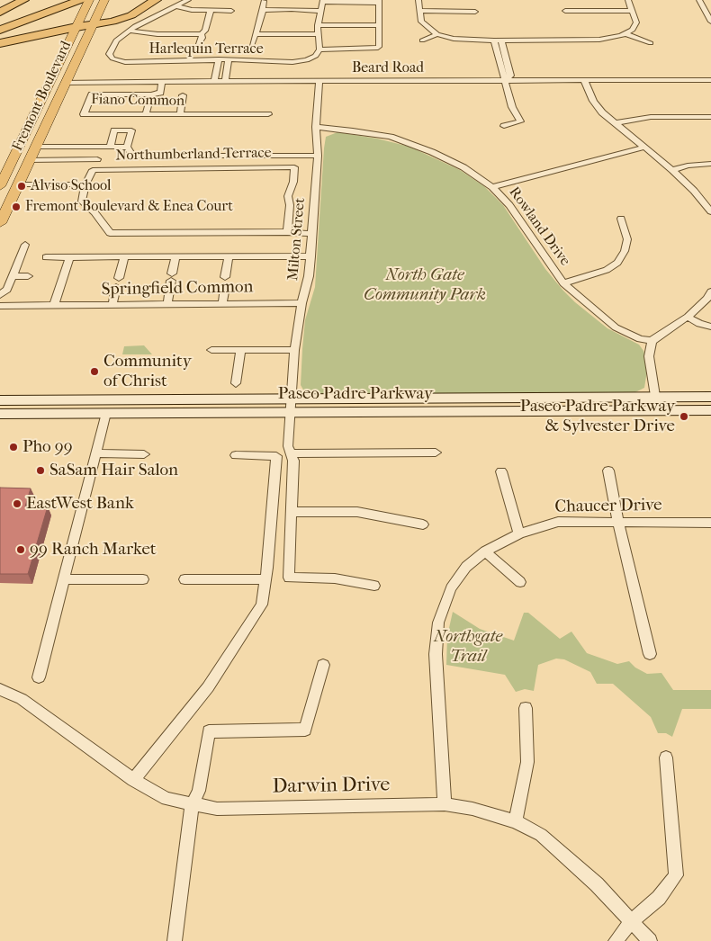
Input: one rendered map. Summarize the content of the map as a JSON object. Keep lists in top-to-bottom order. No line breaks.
{"streets":{"main road":["Fremont Boulevard","Paseo Padre Parkway"],"street":["Harlequin Terrace","Beard Road","Fiano Common","Northumberland Terrace","Rowland Drive","Milton Street","Springfield Common","Chaucer Drive","Darwin Drive"]},"crossings":[["Beard Road","Fremont Boulevard"],["Beard Road","Milton Street"],["Rowland Drive","Milton Street"],["Milton Street","Springfield Common"],["Milton Street","Paseo Padre Parkway"],["Chaucer Drive","Darwin Drive"]],"parks":["North Gate Community Park","Northgate Trail"],"places":["Alviso School","Fremont Boulevard & Enea Court","Community of Christ","Paseo Padre Parkway & Sylvester Drive","Pho 99","SaSam Hair Salon","EastWest Bank","99 Ranch Market"]}
